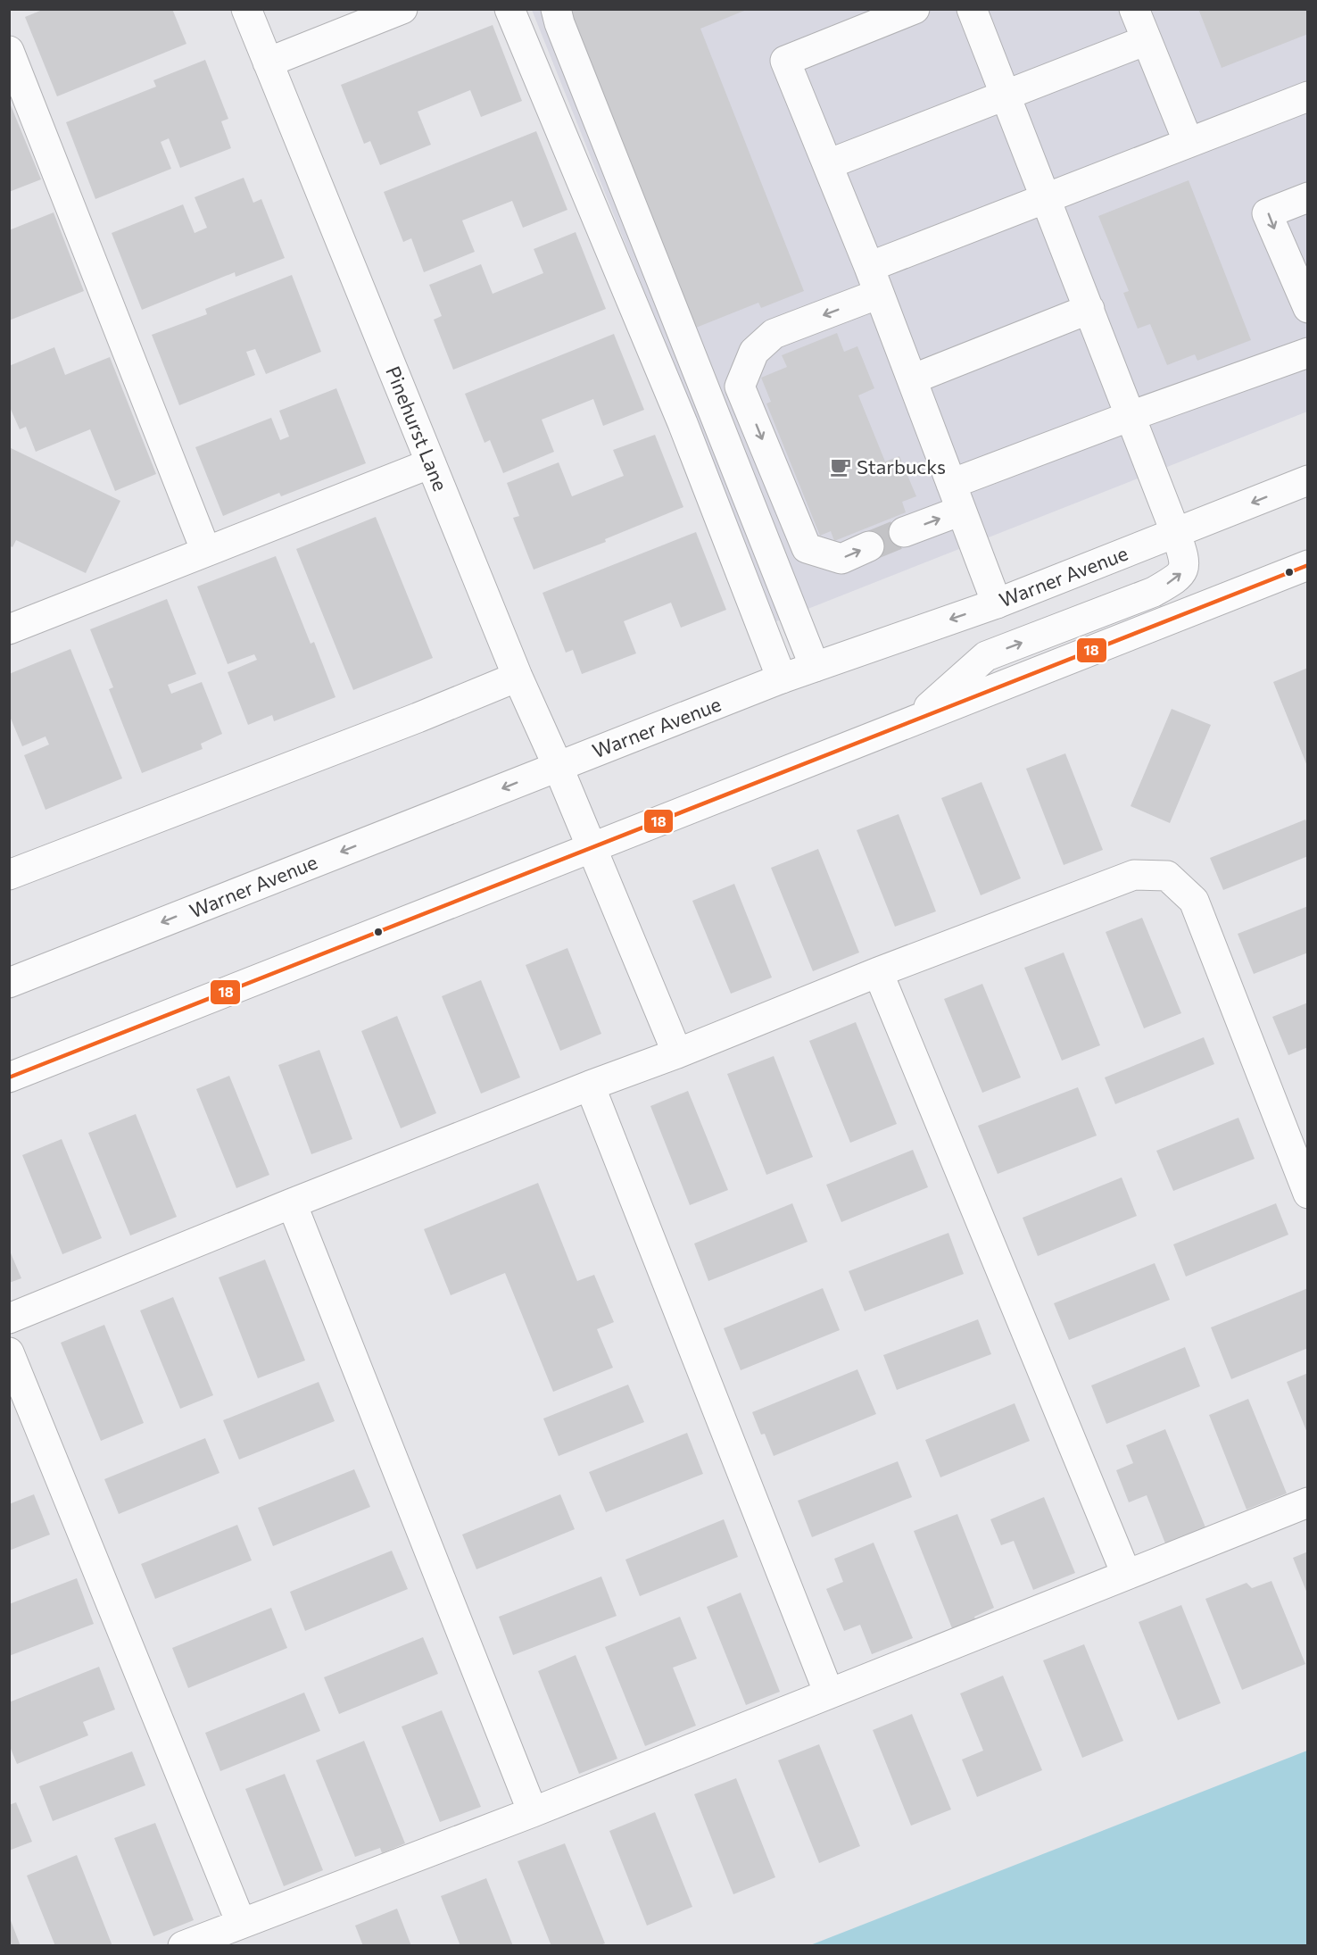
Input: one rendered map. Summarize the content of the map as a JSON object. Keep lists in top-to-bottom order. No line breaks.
{"streets":{"main road":["Pinehurst Lane","Warner Avenue"]},"crossings":[["Pinehurst Lane","Warner Avenue"]],"places":{"cafe":["Starbucks"]},"lines":["transit line 18"]}
